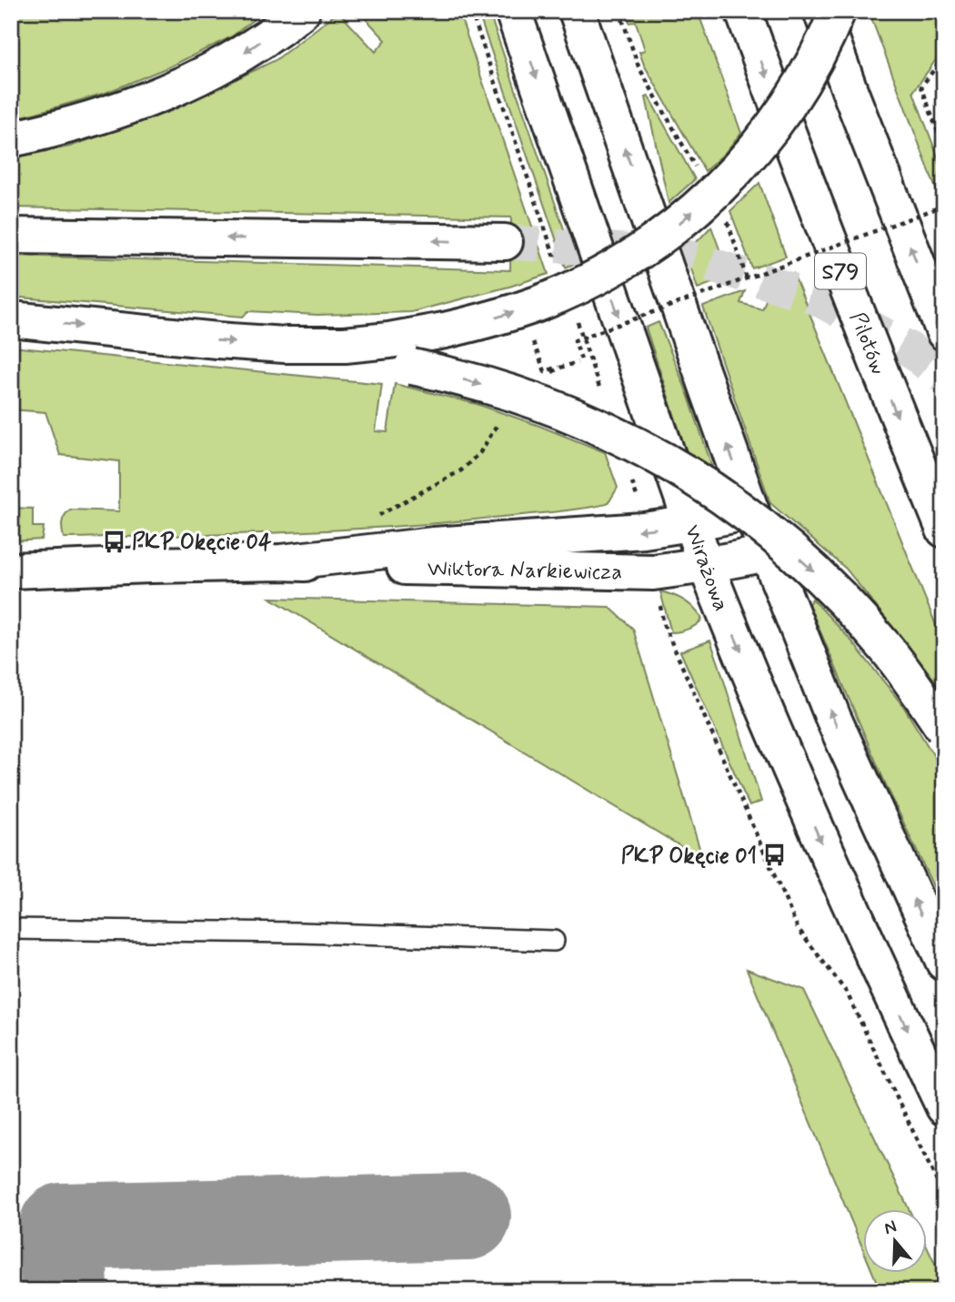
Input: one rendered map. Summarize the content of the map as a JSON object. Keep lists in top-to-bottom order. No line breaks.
{"streets":{"main road":["S79","Pilotów","Wirażowa","Wiktora Narkiewicza"]},"crossings":[["Wirażowa","Wiktora Narkiewicza"]],"places":{"bus stop":["PKP Okęcie 04","PKP Okęcie 01"]},"north":"top"}
